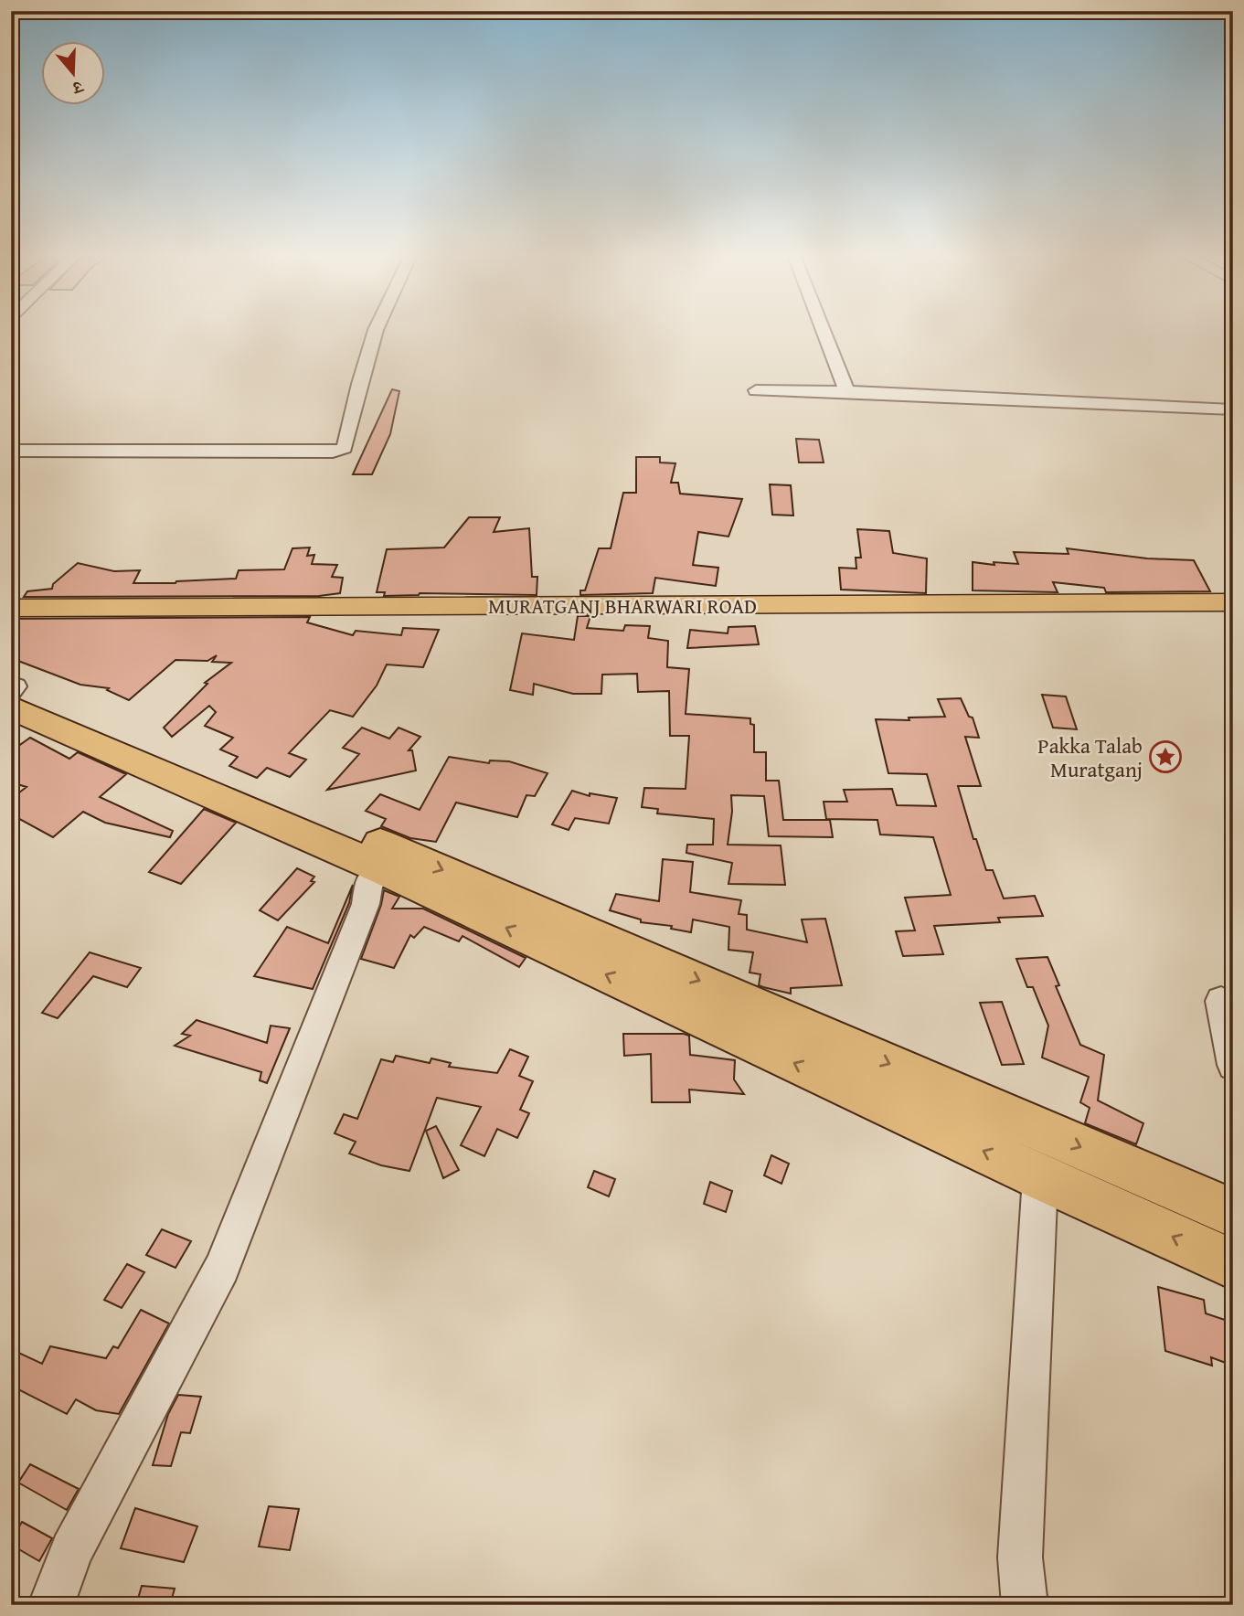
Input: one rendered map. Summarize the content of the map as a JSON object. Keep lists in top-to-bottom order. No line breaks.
{"streets":{"main road":["MURATGANJ BHARWARI ROAD"]},"places":{"place":["Pakka Talab Muratganj"]},"north":"bottom"}
